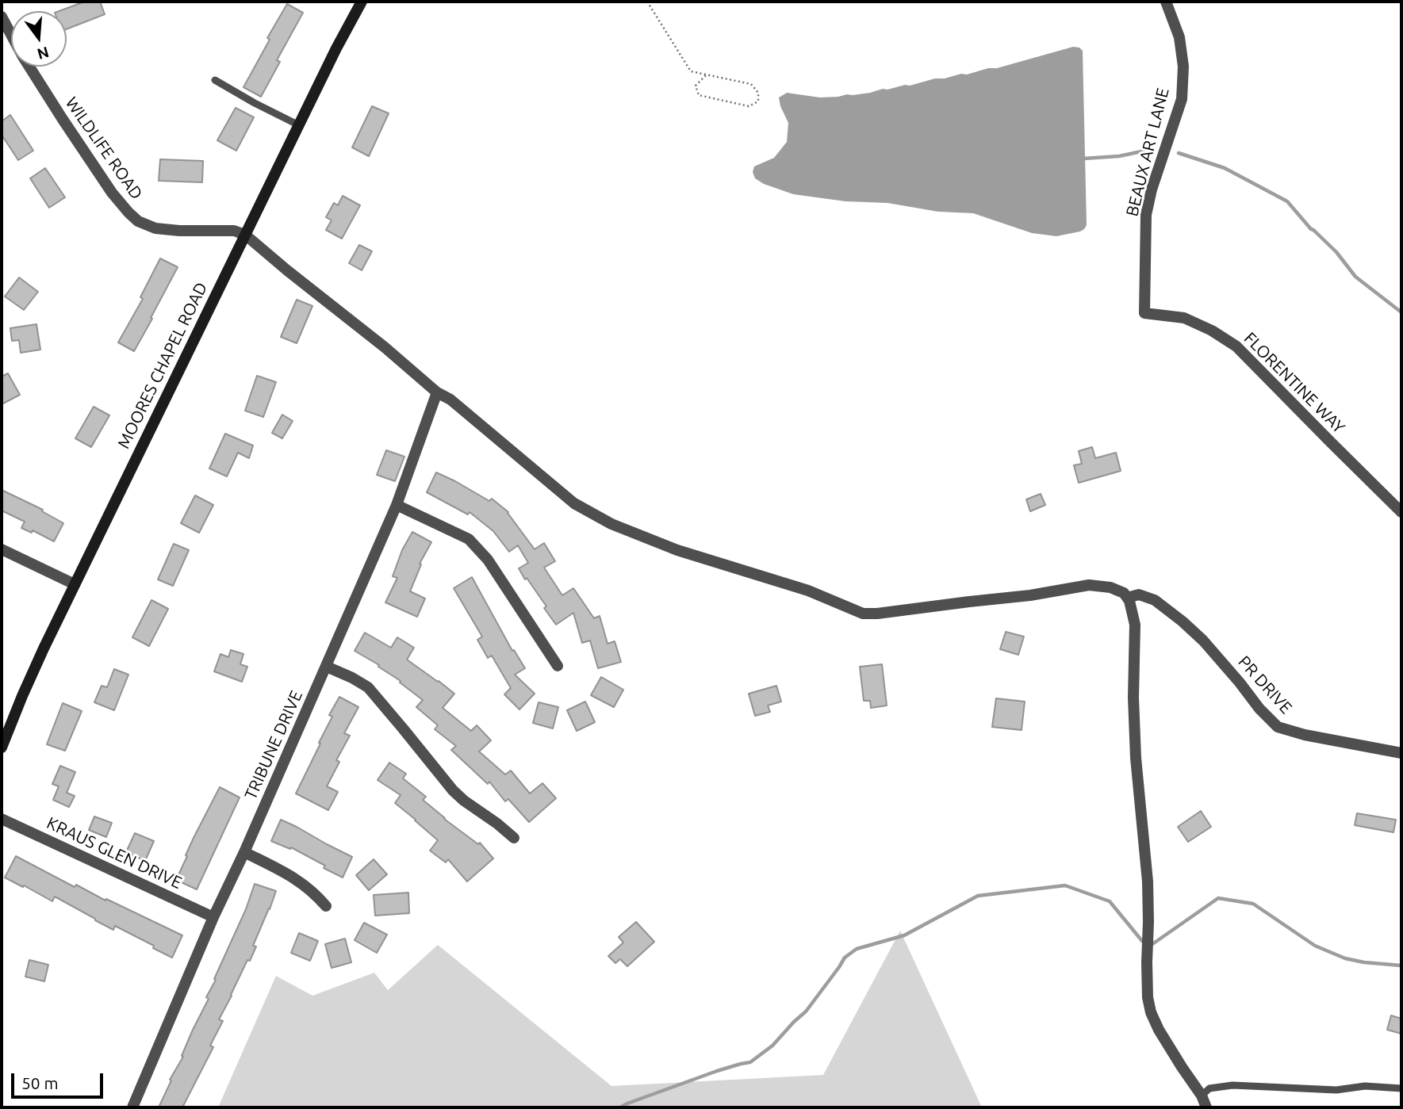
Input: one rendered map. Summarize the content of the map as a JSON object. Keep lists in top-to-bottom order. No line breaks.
{"streets":{"main road":["MOORES CHAPEL ROAD"],"street":["WILDLIFE ROAD","BEAUX ART LANE","FLORENTINE WAY","PR DRIVE","TRIBUNE DRIVE","KRAUS GLEN DRIVE"]},"crossings":[["WILDLIFE ROAD","MOORES CHAPEL ROAD"],["BEAUX ART LANE","FLORENTINE WAY"],["TRIBUNE DRIVE","KRAUS GLEN DRIVE"]],"scale_bar":"50 m","north":"bottom"}
